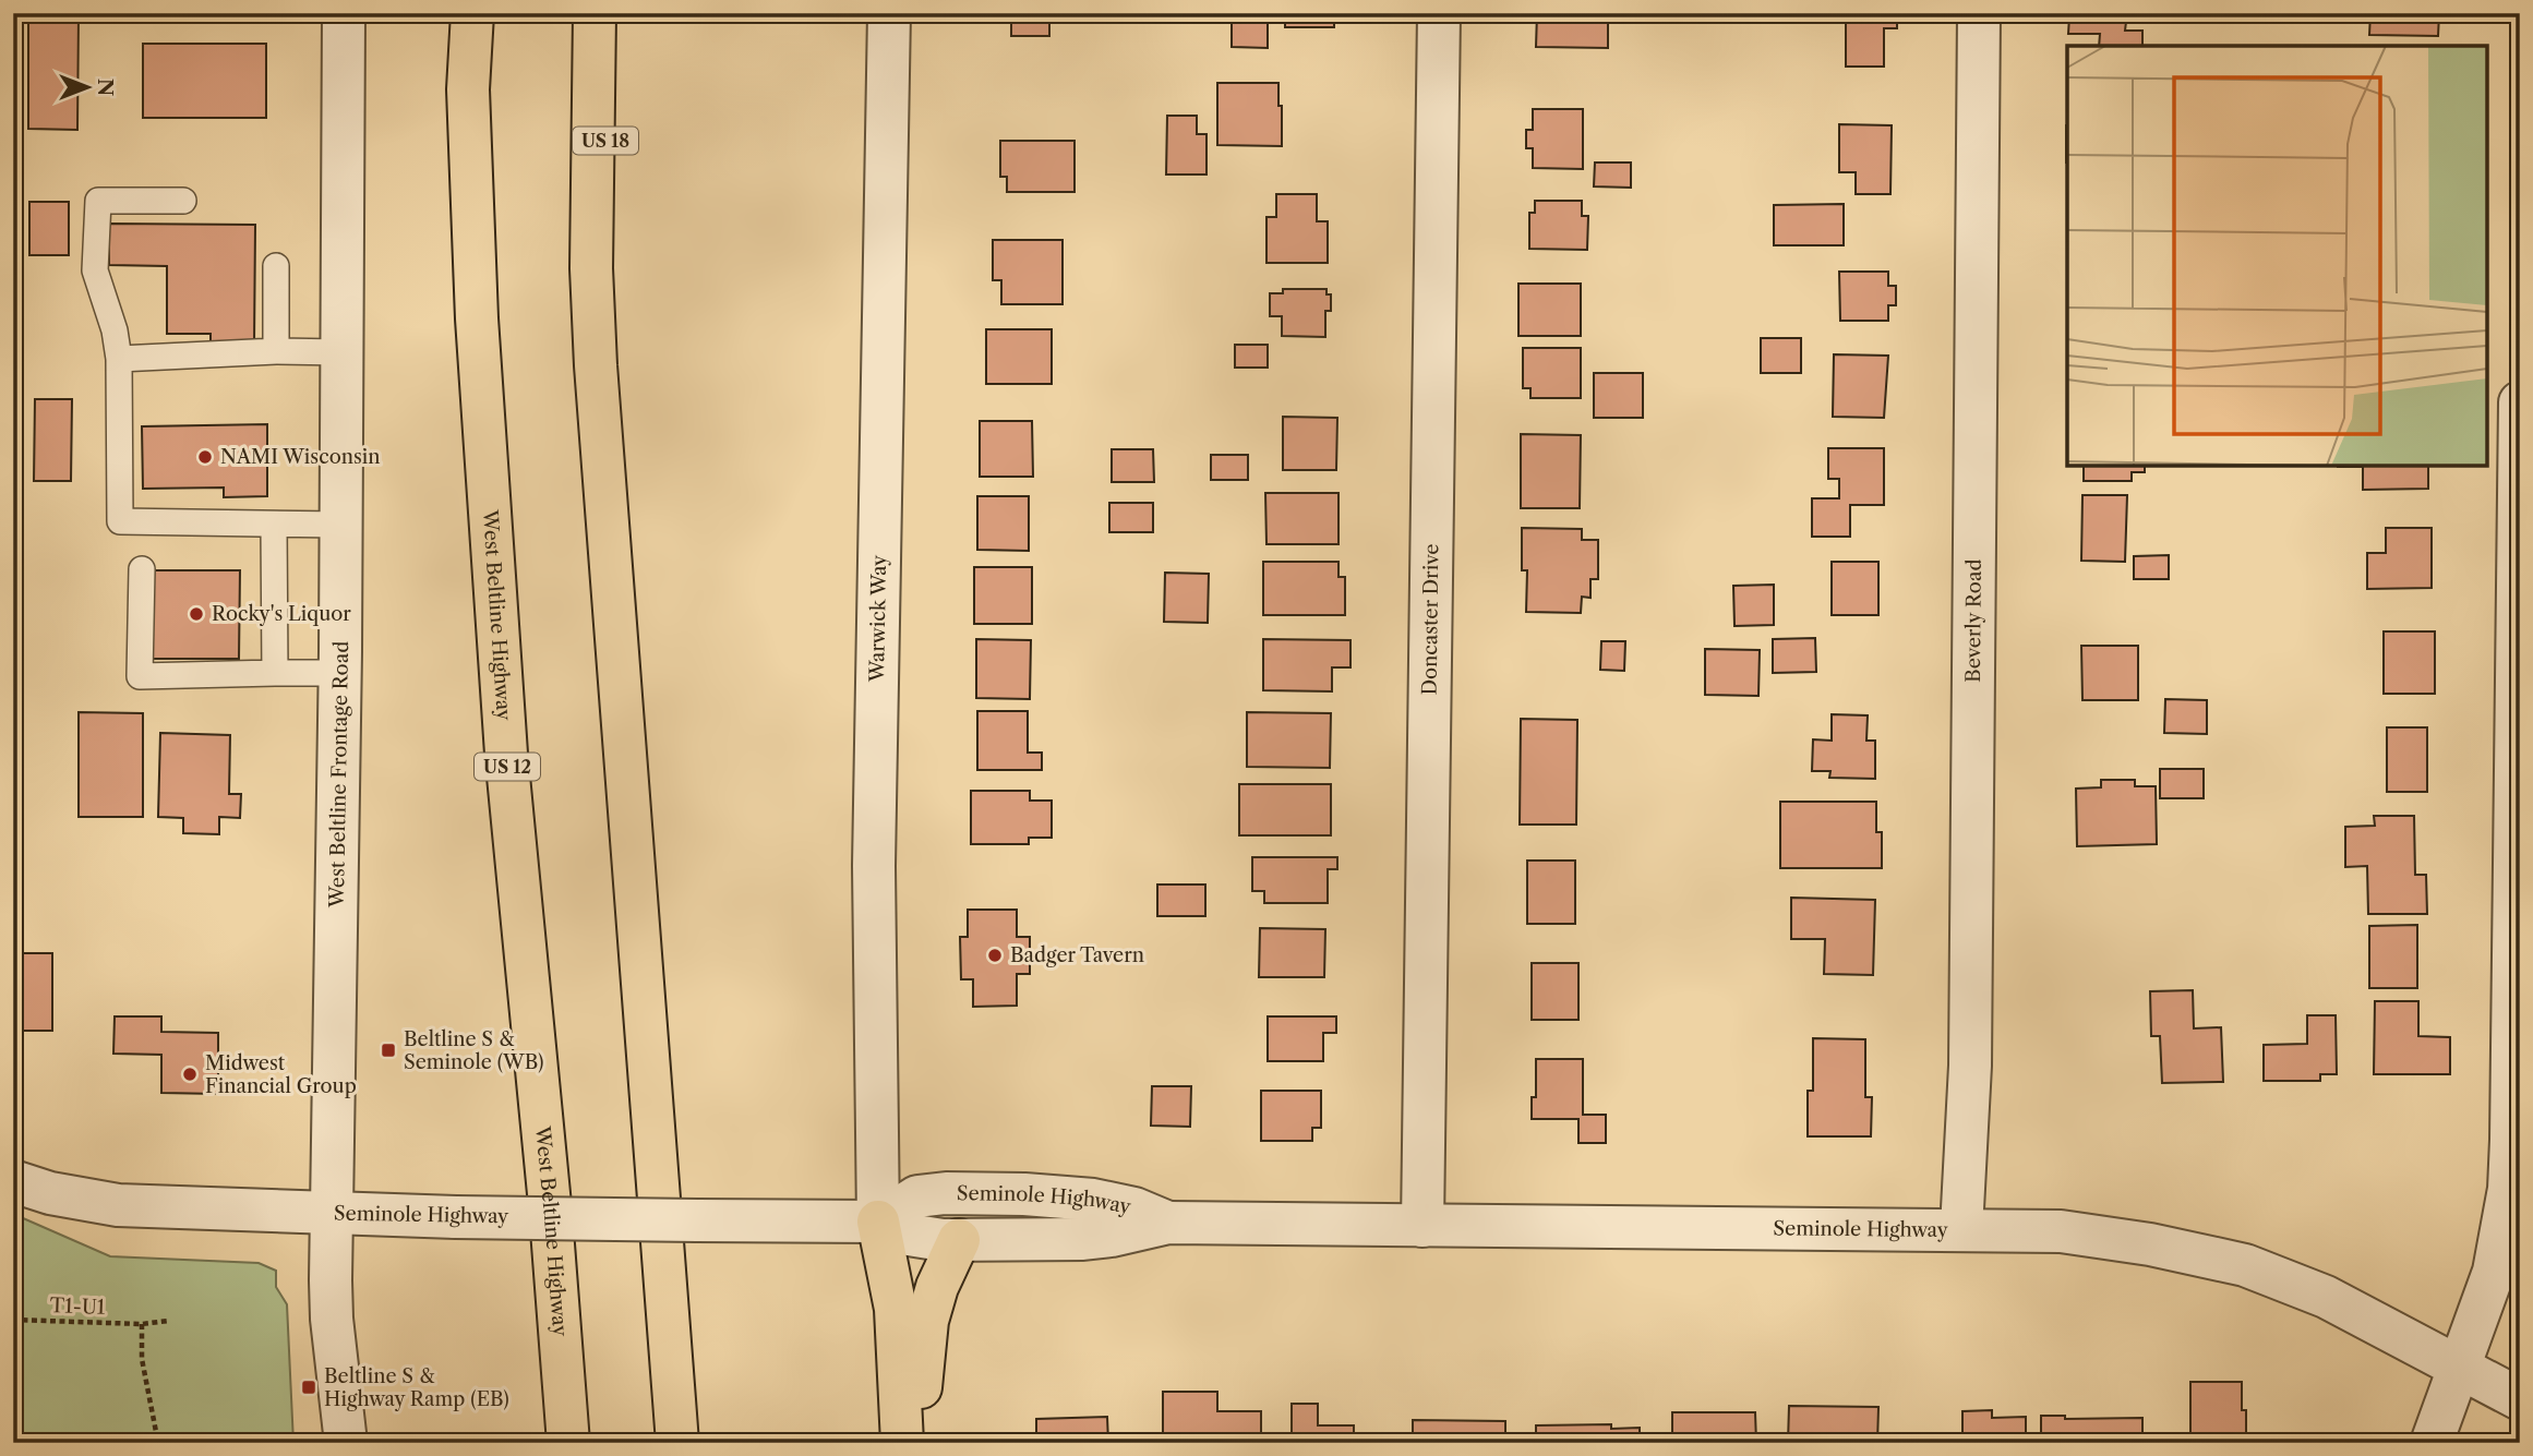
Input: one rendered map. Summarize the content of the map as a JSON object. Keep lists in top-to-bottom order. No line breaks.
{"streets":{"highway":["US 18","West Beltline Highway","US 12"],"street":["Warwick Way","Doncaster Drive","Beverly Road","West Beltline Frontage Road","Seminole Highway"],"path":["T1-U1"]},"crossings":[["Warwick Way","Seminole Highway"],["Doncaster Drive","Seminole Highway"],["Beverly Road","Seminole Highway"],["West Beltline Frontage Road","Seminole Highway"]],"places":{"other":["NAMI Wisconsin","Rocky's Liquor","Badger Tavern","Midwest Financial Group"],"transit":["Beltline S & Seminole (WB)","Beltline S & Highway Ramp (EB)"]},"north":"right"}
